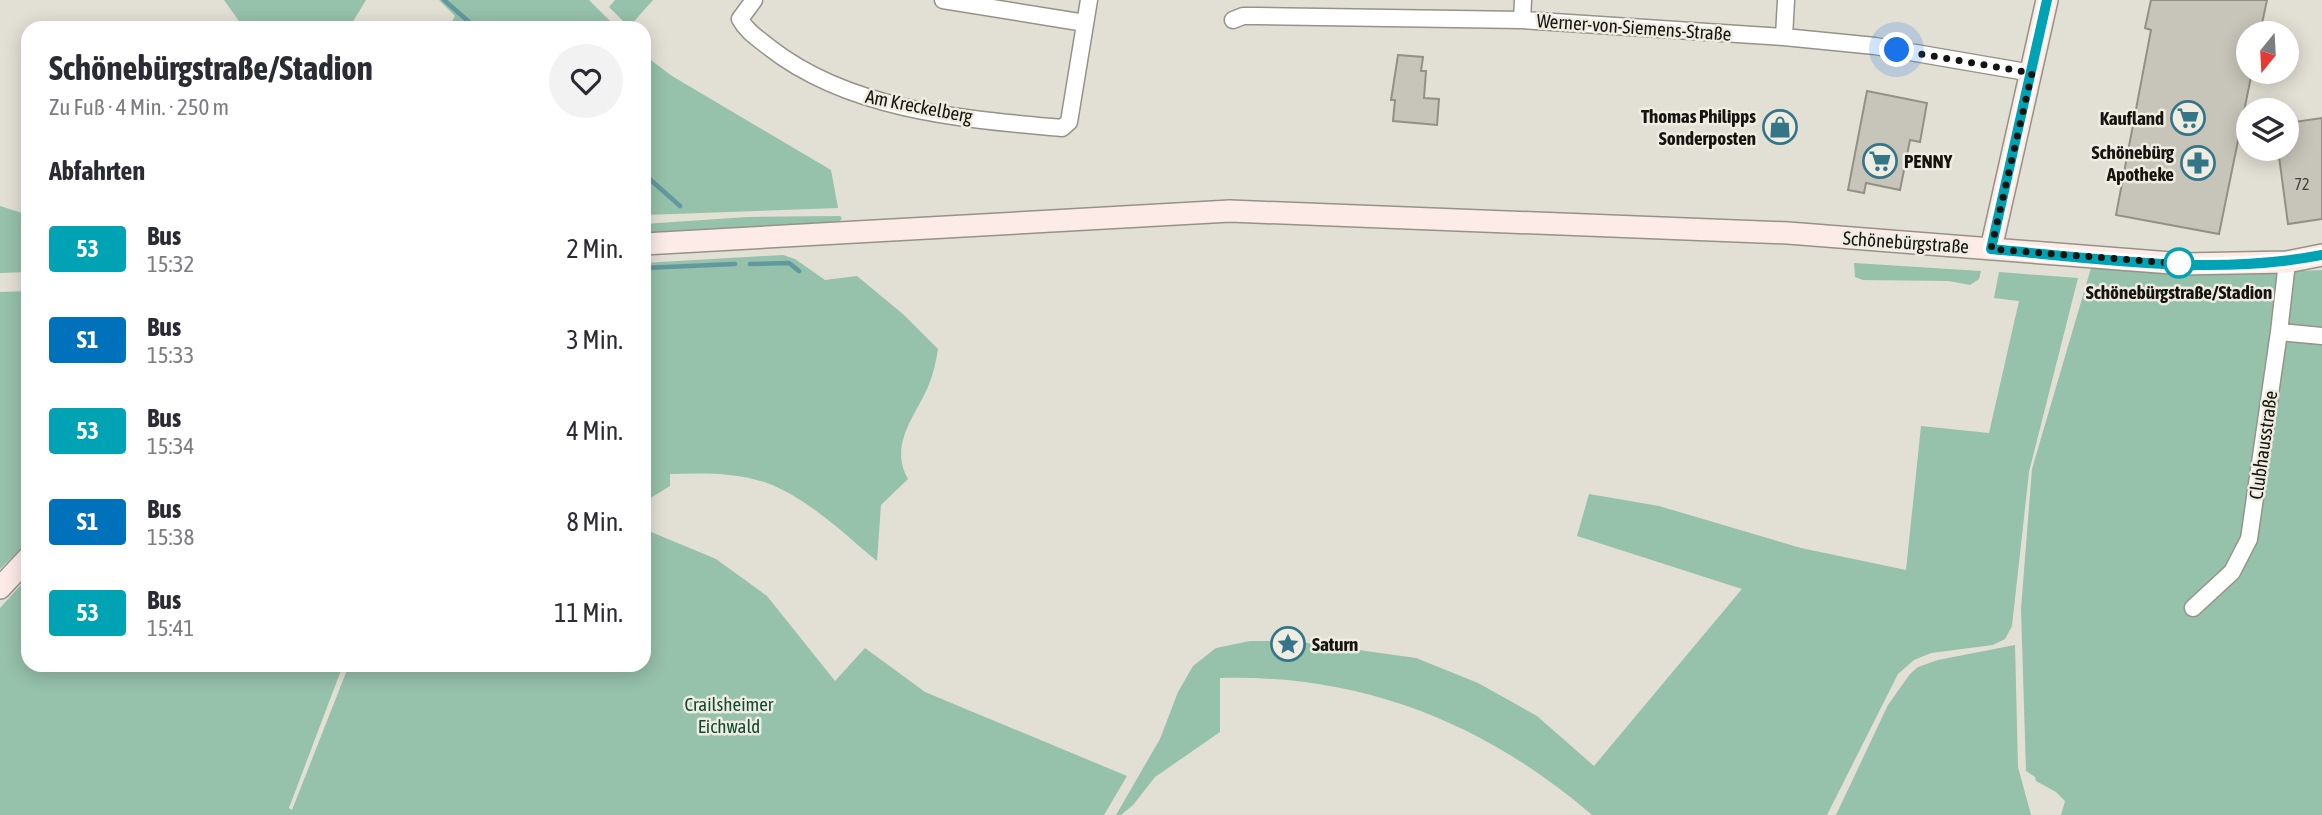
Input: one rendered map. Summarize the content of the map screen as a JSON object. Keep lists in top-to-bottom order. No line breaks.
{"streets":{"main road":["Schönebürgstraße"],"street":["Werner-von-Siemens-Straße","Am Kreckelberg","Clubhausstraße"]},"crossings":[["Schönebürgstraße","Clubhausstraße"]],"parks":["Crailsheimer Eichwald"],"places":{"supermarket":["Kaufland","PENNY"],"shop":["Thomas Philipps Sonderposten"],"pharmacy":["Schönebürg Apotheke"],"other":["Schönebürgstraße/Stadion"],"place":["Saturn"]},"lines":["bus line 53"],"house_numbers":["72"],"north":"bottom","page":{"heading":[["Schönebürgstraße/Stadion","Zu Fuß · 4 Min. · 250 m"],"Abfahrten"],"list":[{"mark":"53","name":"Bus","note":"15:32","value":"2 Min."},{"mark":"S1","name":"Bus","note":"15:33","value":"3 Min."},{"mark":"53","name":"Bus","note":"15:34","value":"4 Min."},{"mark":"S1","name":"Bus","note":"15:38","value":"8 Min."},{"mark":"53","name":"Bus","note":"15:41","value":"11 Min."}]}}
